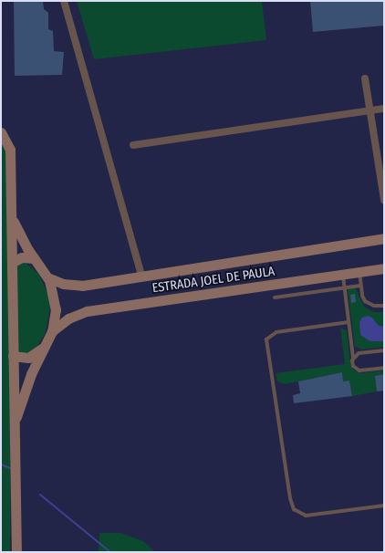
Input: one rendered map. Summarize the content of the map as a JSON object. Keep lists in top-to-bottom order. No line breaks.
{"streets":{"main road":["ESTRADA JOEL DE PAULA"]}}
